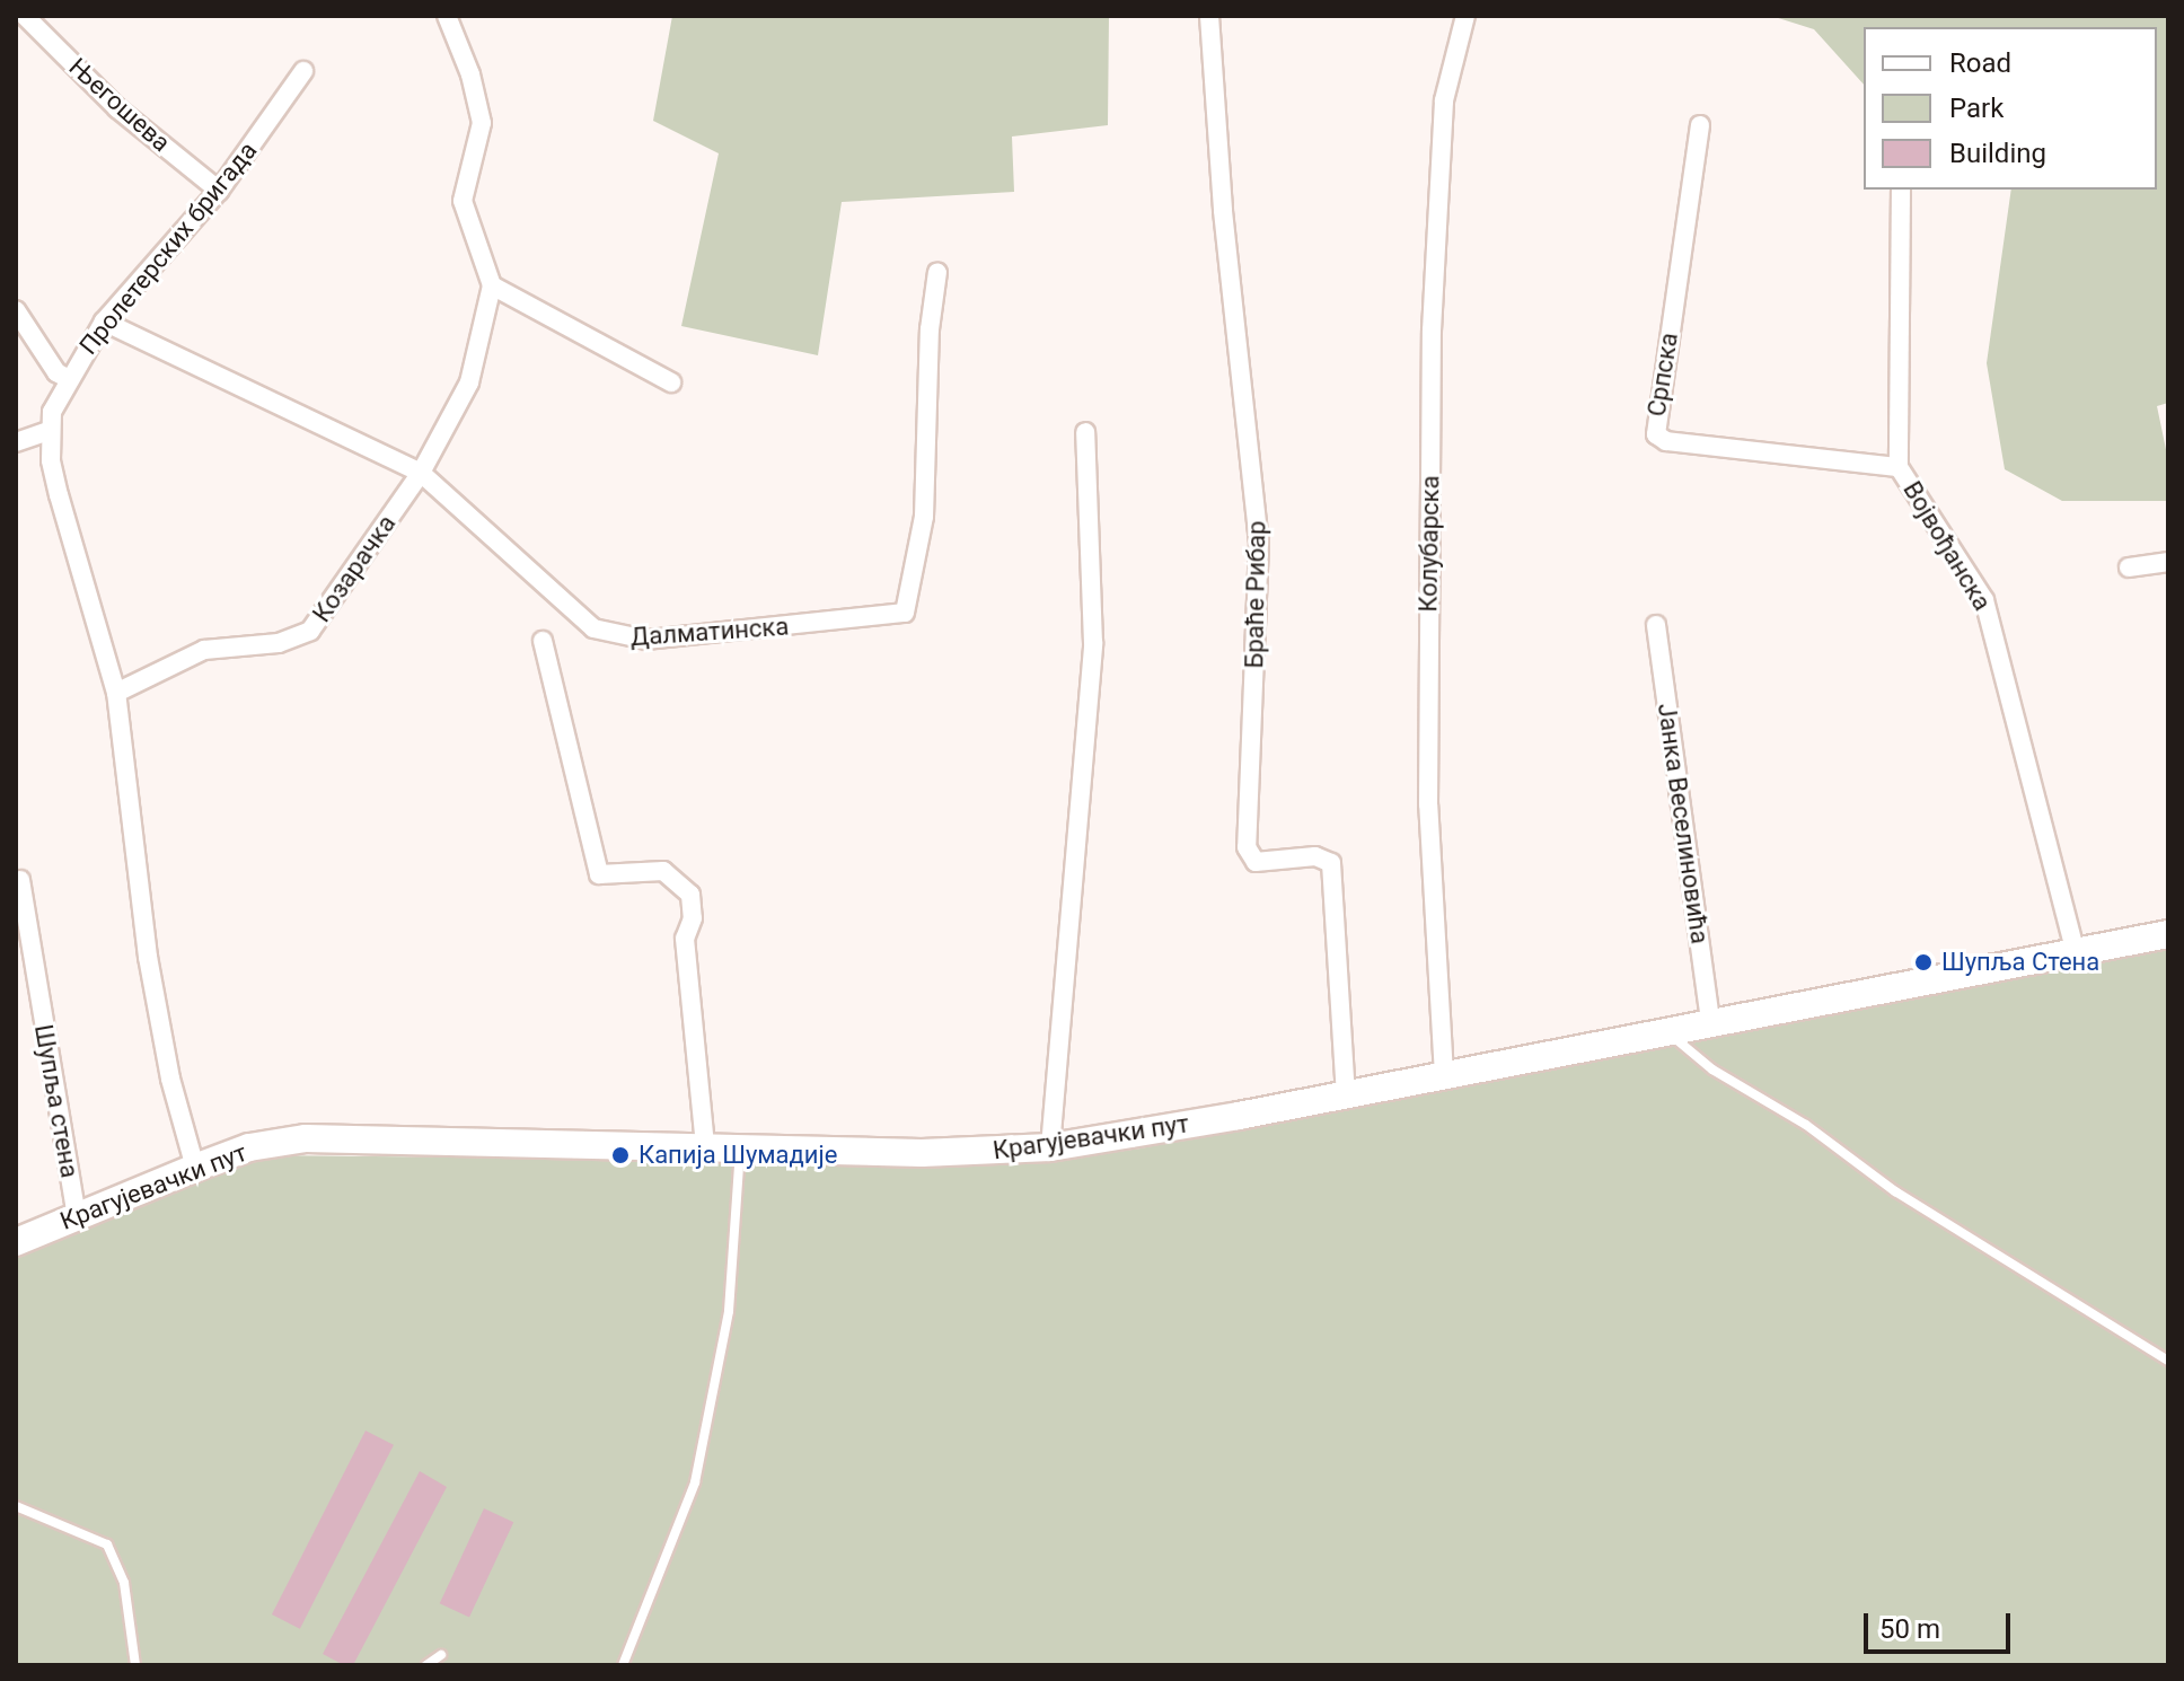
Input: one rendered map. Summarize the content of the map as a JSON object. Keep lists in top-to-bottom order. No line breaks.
{"streets":{"main road":["Крагујевачки пут"],"street":["Његошева","Пролетерских бригада","Српска","Колубарска","Војвођанска","Козарачка","Браће Рибар","Далматинска","Јанка Веселиновића","Шупља стена"]},"crossings":[["Његошева","Пролетерских бригада"],["Пролетерских бригада","Далматинска"],["Српска","Војвођанска"],["Колубарска","Крагујевачки пут"],["Војвођанска","Крагујевачки пут"],["Козарачка","Далматинска"],["Браће Рибар","Крагујевачки пут"],["Јанка Веселиновића","Крагујевачки пут"],["Шупља стена","Крагујевачки пут"]],"places":["Шупља Стена","Капија Шумадије"],"legend":["Road","Park","Building"],"scale_bar":"50 m"}
